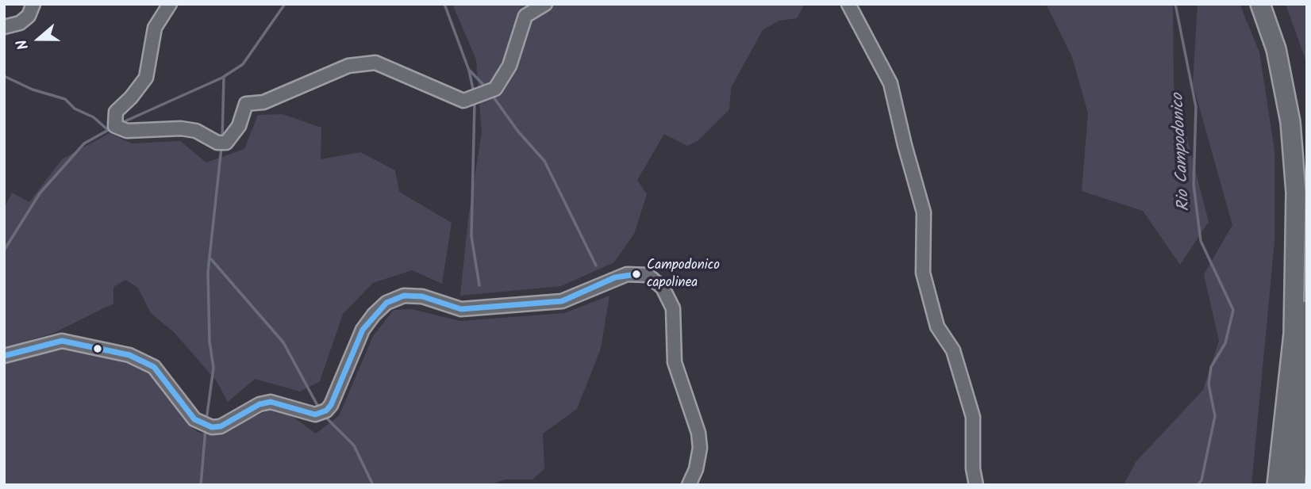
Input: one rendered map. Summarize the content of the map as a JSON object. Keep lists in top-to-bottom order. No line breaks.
{"water":["Rio Campodonico"],"places":["Campodonico capolinea"],"north":"left"}
